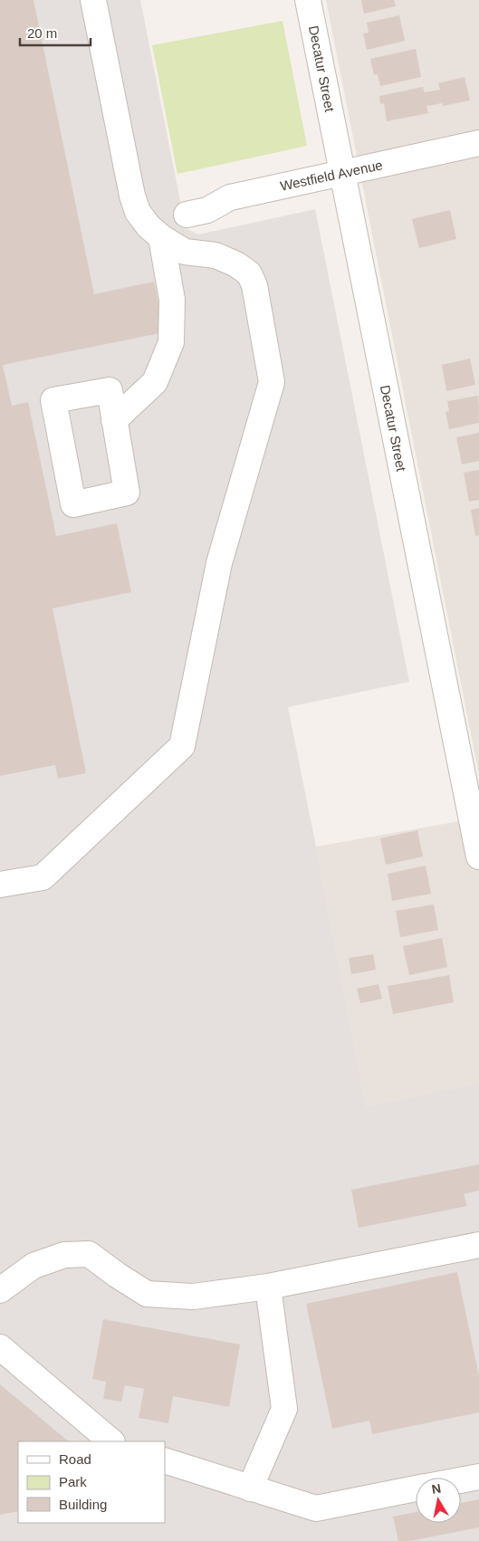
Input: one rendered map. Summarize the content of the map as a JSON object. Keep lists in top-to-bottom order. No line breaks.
{"streets":{"street":["Decatur Street","Westfield Avenue"]},"crossings":[["Decatur Street","Westfield Avenue"]],"legend":["Road","Park","Building"],"scale_bar":"20 m","north":"top"}
